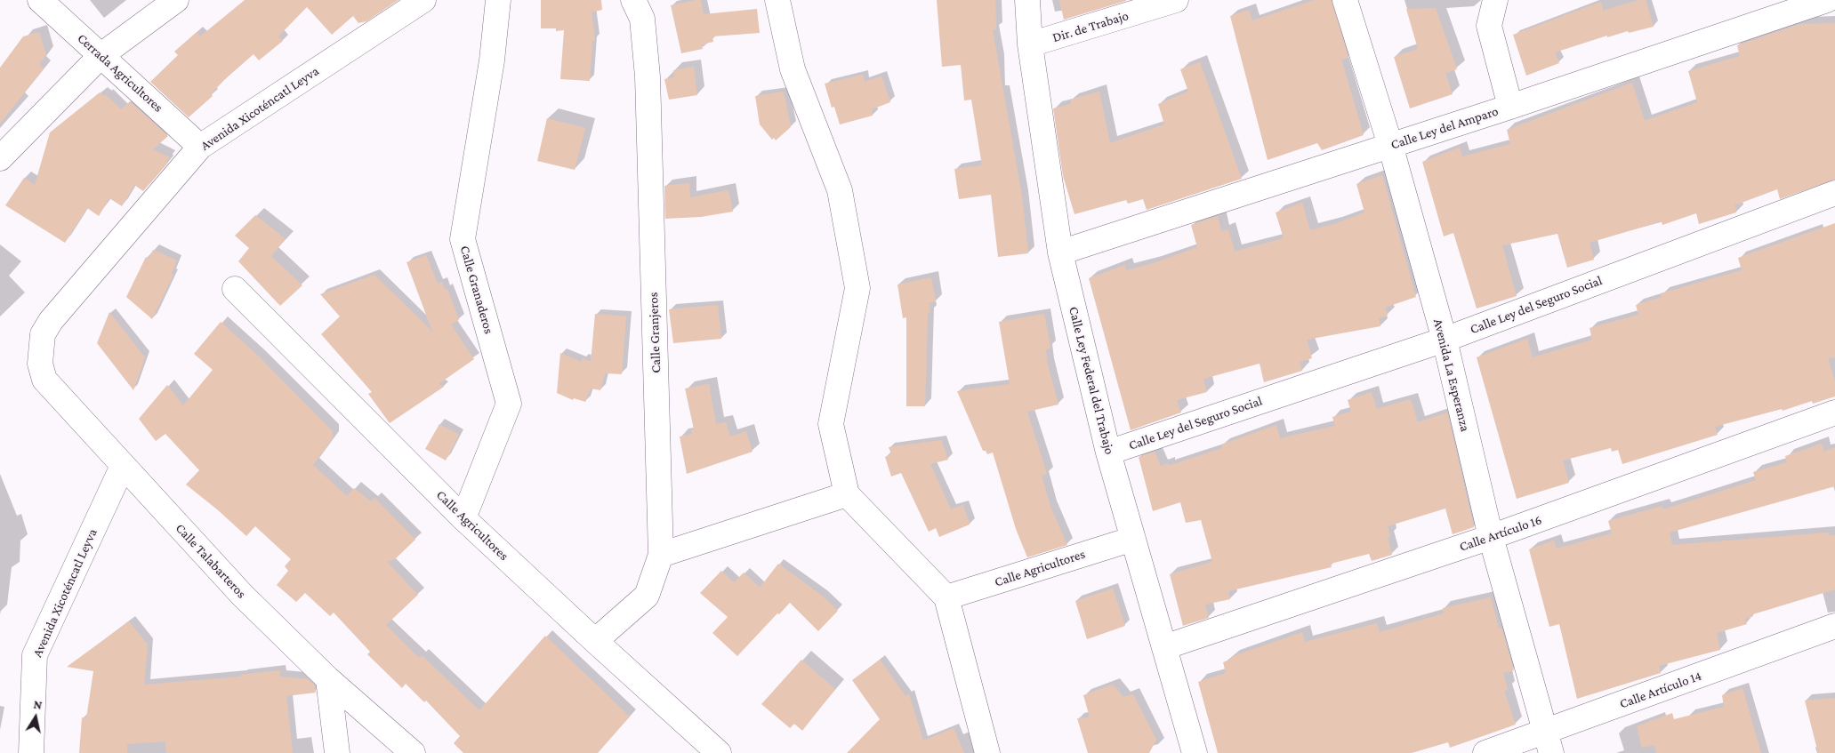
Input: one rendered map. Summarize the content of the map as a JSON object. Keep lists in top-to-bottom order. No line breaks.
{"streets":{"street":["Dir. de Trabajo","Cerrada Agricultores","Avenida Xicoténcatl Leyva","Calle Ley del Amparo","Calle Granaderos","Calle Ley del Seguro Social","Calle Granjeros","Avenida La Esperanza","Calle Ley Federal del Trabajo","Calle Agricultores","Calle Artículo 16","Calle Talabarteros","Calle Artículo 14"]},"crossings":[["Dir. de Trabajo","Calle Ley Federal del Trabajo"],["Cerrada Agricultores","Avenida Xicoténcatl Leyva"],["Avenida Xicoténcatl Leyva","Calle Talabarteros"],["Calle Ley del Amparo","Avenida La Esperanza"],["Calle Ley del Amparo","Calle Ley Federal del Trabajo"],["Calle Granaderos","Calle Agricultores"],["Calle Ley del Seguro Social","Avenida La Esperanza"],["Calle Ley del Seguro Social","Calle Ley Federal del Trabajo"],["Calle Granjeros","Calle Agricultores"],["Avenida La Esperanza","Calle Artículo 16"],["Avenida La Esperanza","Calle Artículo 14"],["Calle Ley Federal del Trabajo","Calle Agricultores"],["Calle Ley Federal del Trabajo","Calle Artículo 16"]],"north":"top"}
